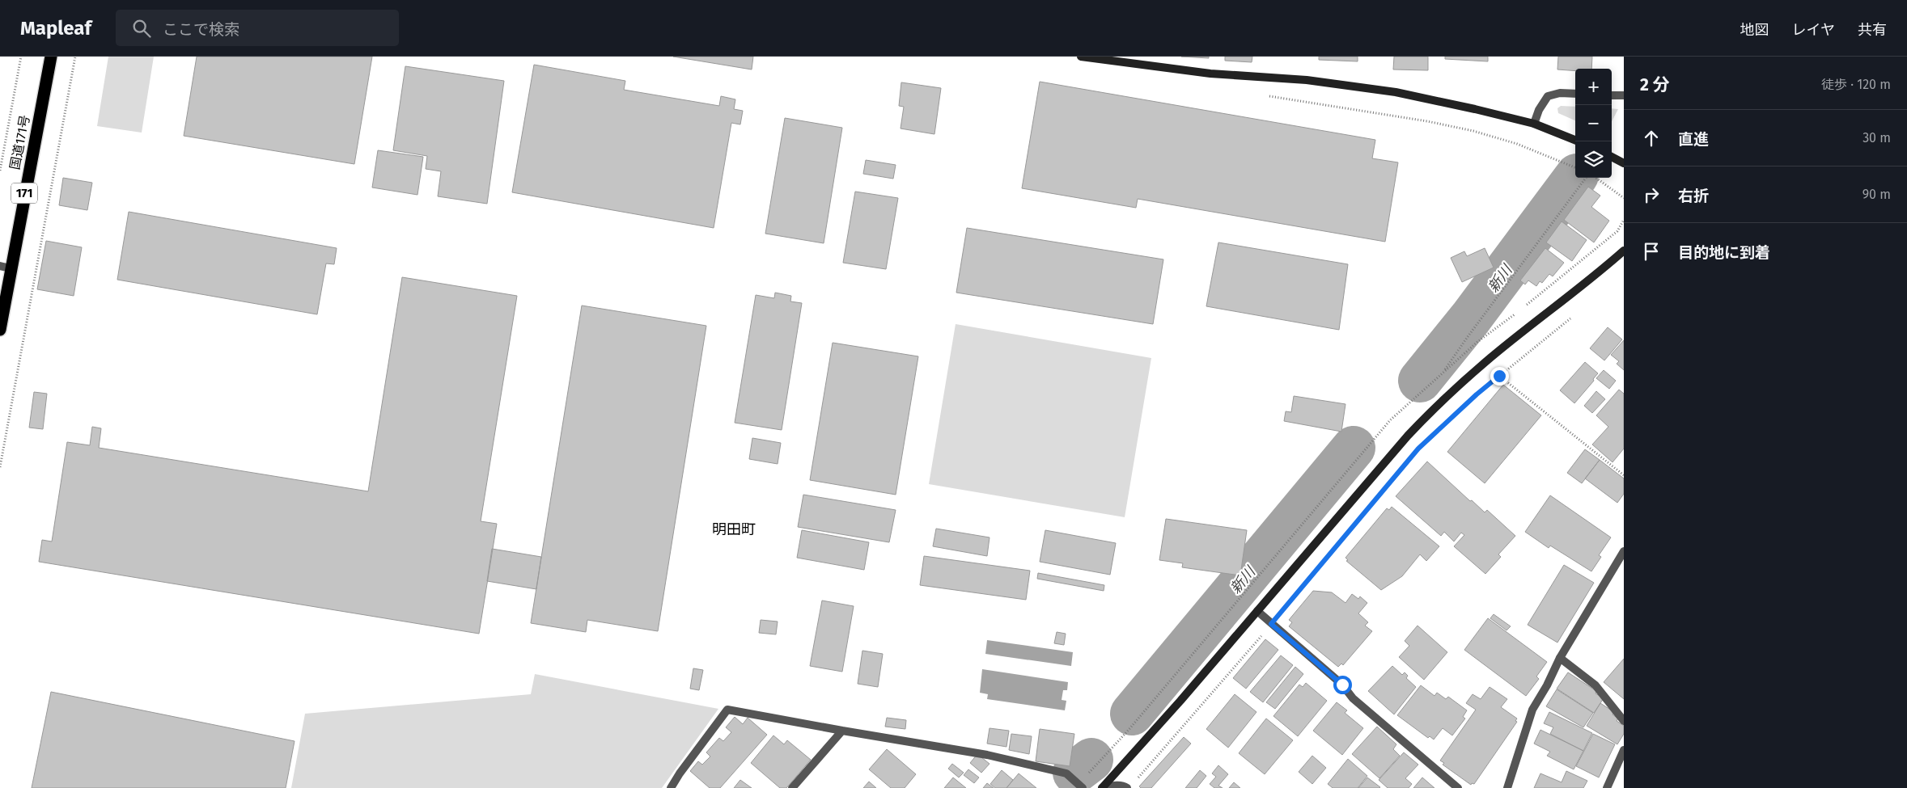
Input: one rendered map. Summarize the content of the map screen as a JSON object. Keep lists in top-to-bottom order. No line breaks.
{"streets":{"highway":["国道171号","171"]},"districts":["明田町"],"water":["新川"],"page":{"header":"Mapleaf","search":"ここで検索","nav":["地図","レイヤ","共有"],"heading":["2 分","徒歩 · 120 m"],"map_buttons":["+","−"],"list":[["直進","30 m"],["右折","90 m"],"目的地に到着"]}}
